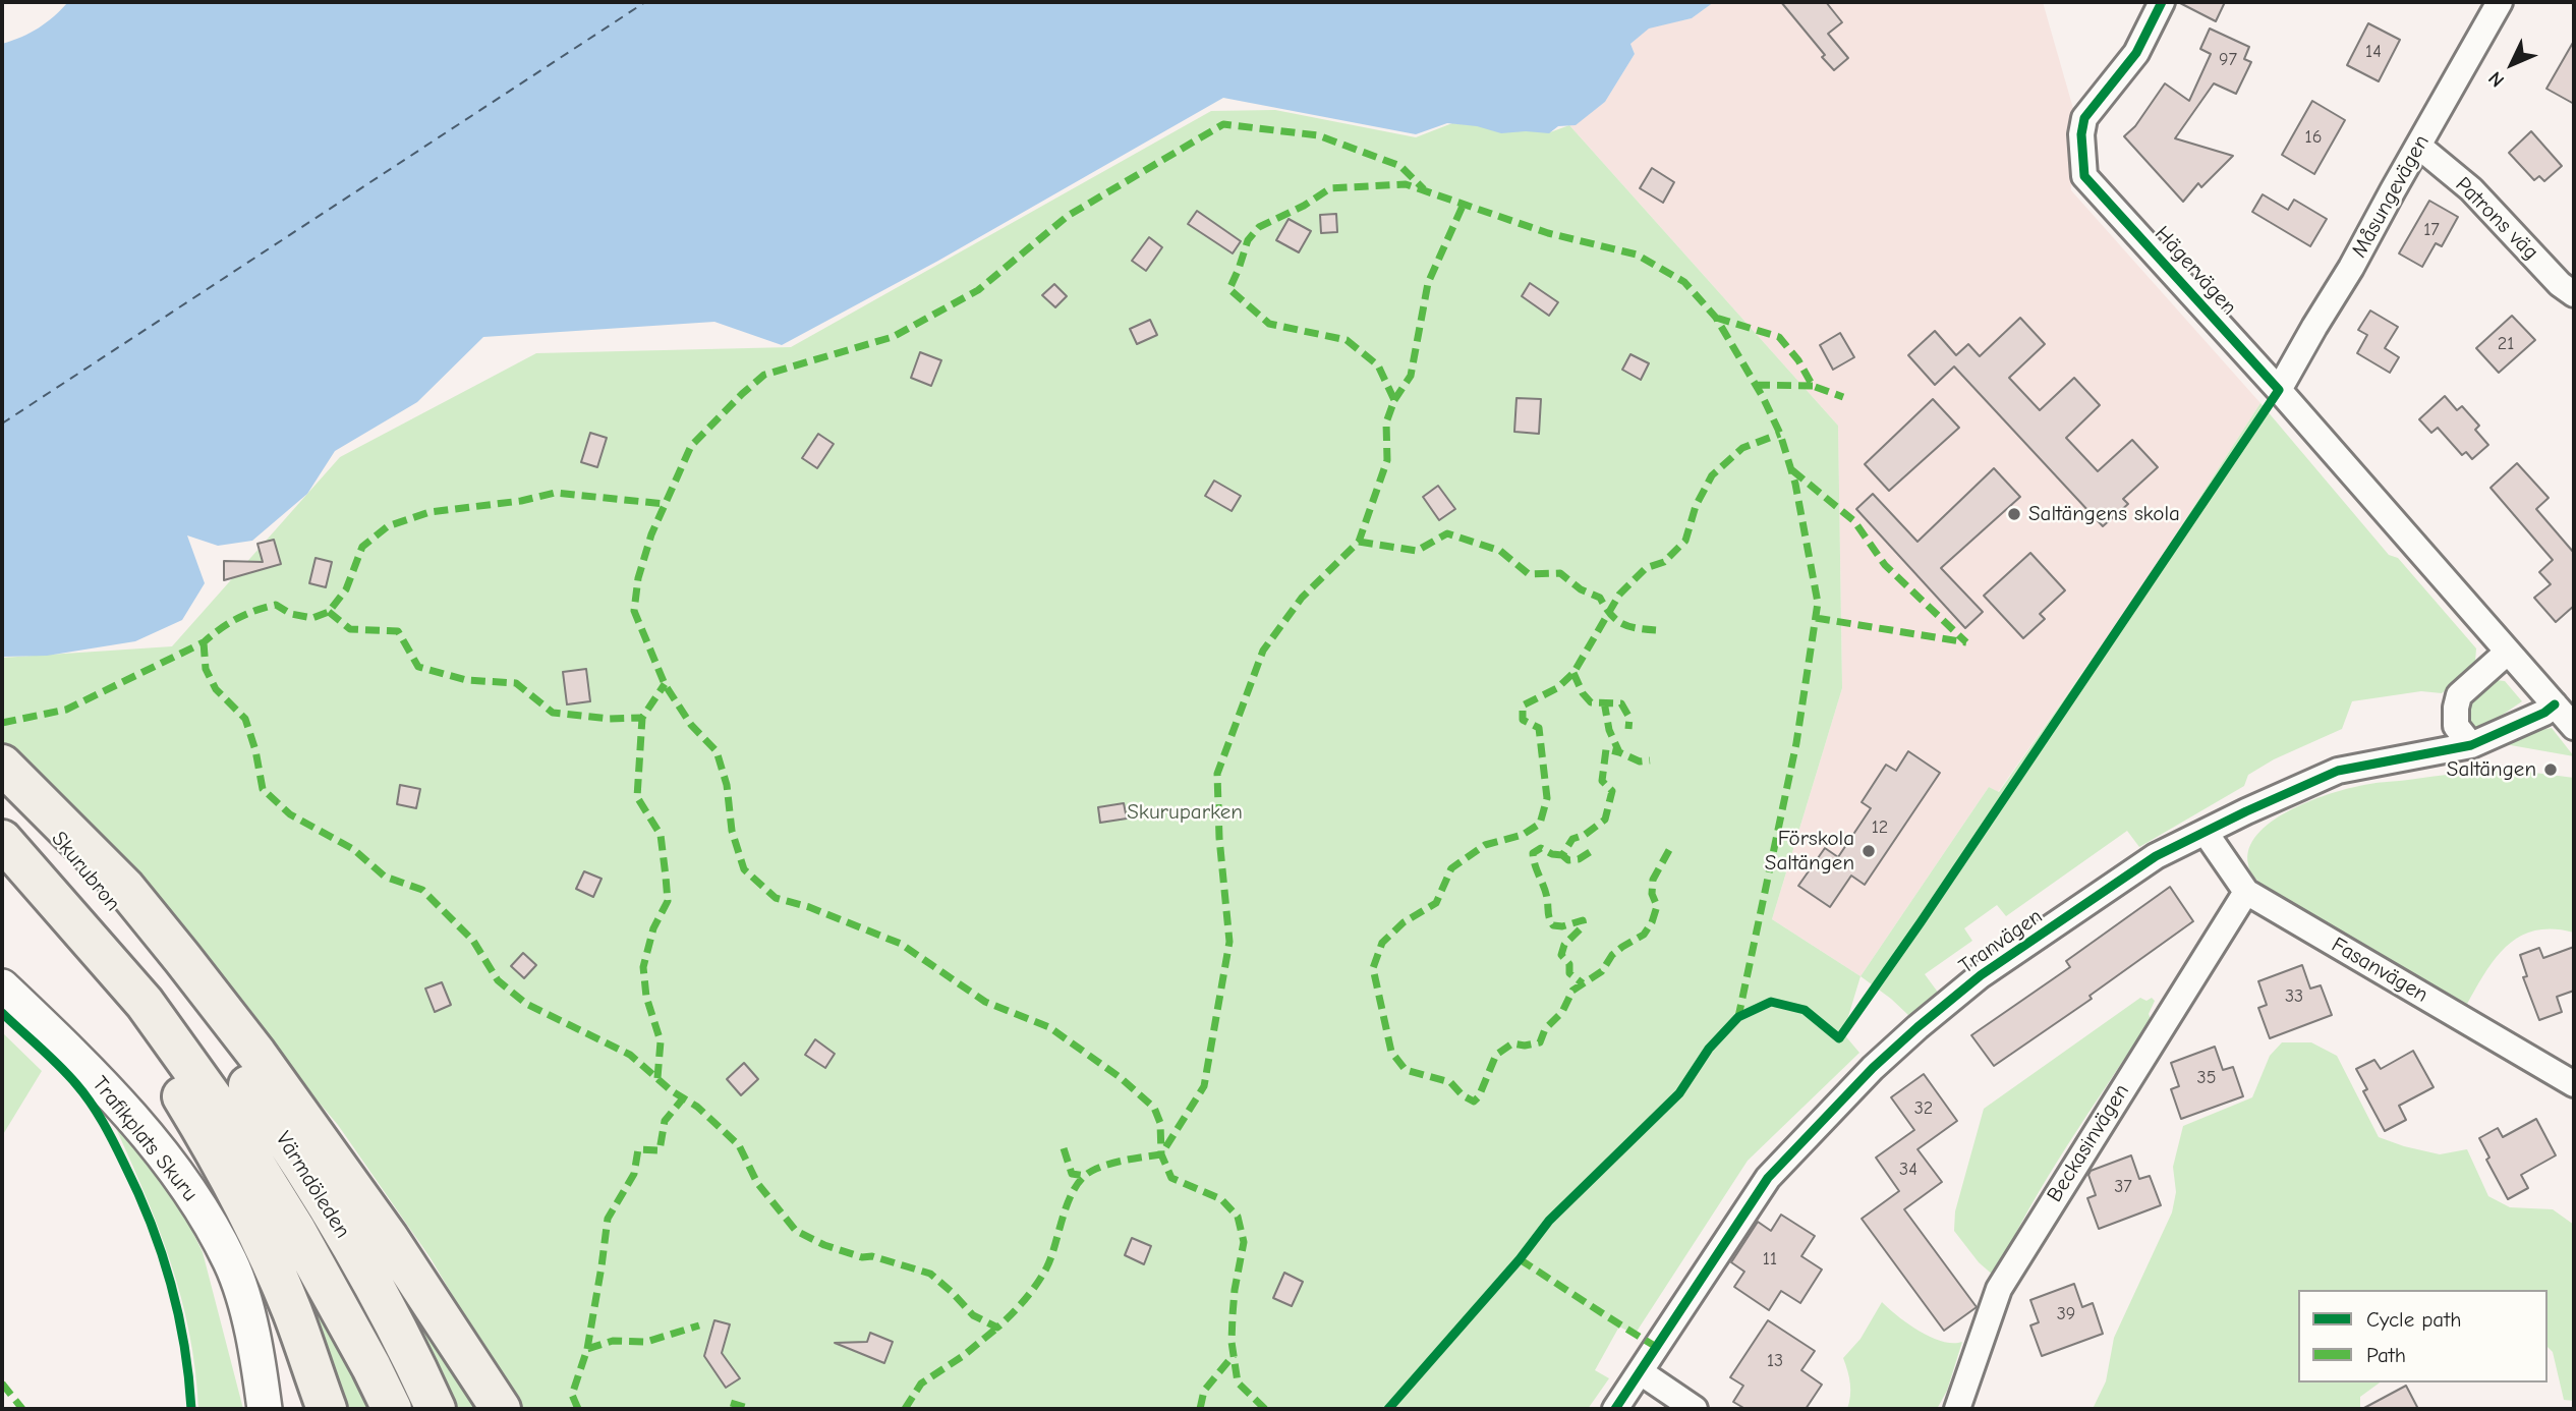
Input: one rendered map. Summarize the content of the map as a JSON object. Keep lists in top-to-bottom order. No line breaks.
{"streets":{"highway":["Skurubron","Värmdöleden"],"main road":["Trafikplats Skuru"],"street":["Måsungevägen","Patrons väg","Hägervägen","Tranvägen","Fasanvägen","Beckasinvägen"]},"crossings":[["Måsungevägen","Patrons väg"],["Måsungevägen","Hägervägen"],["Hägervägen","Tranvägen"],["Skurubron","Värmdöleden"],["Tranvägen","Fasanvägen"],["Fasanvägen","Beckasinvägen"]],"parks":["Skuruparken"],"places":["Saltängens skola","Saltängen","Förskola Saltängen"],"house_numbers":["14","97","16","17","21","12","33","35","32","34","37","11","39","13"],"legend":["Cycle path","Path"],"north":"bottom left"}
